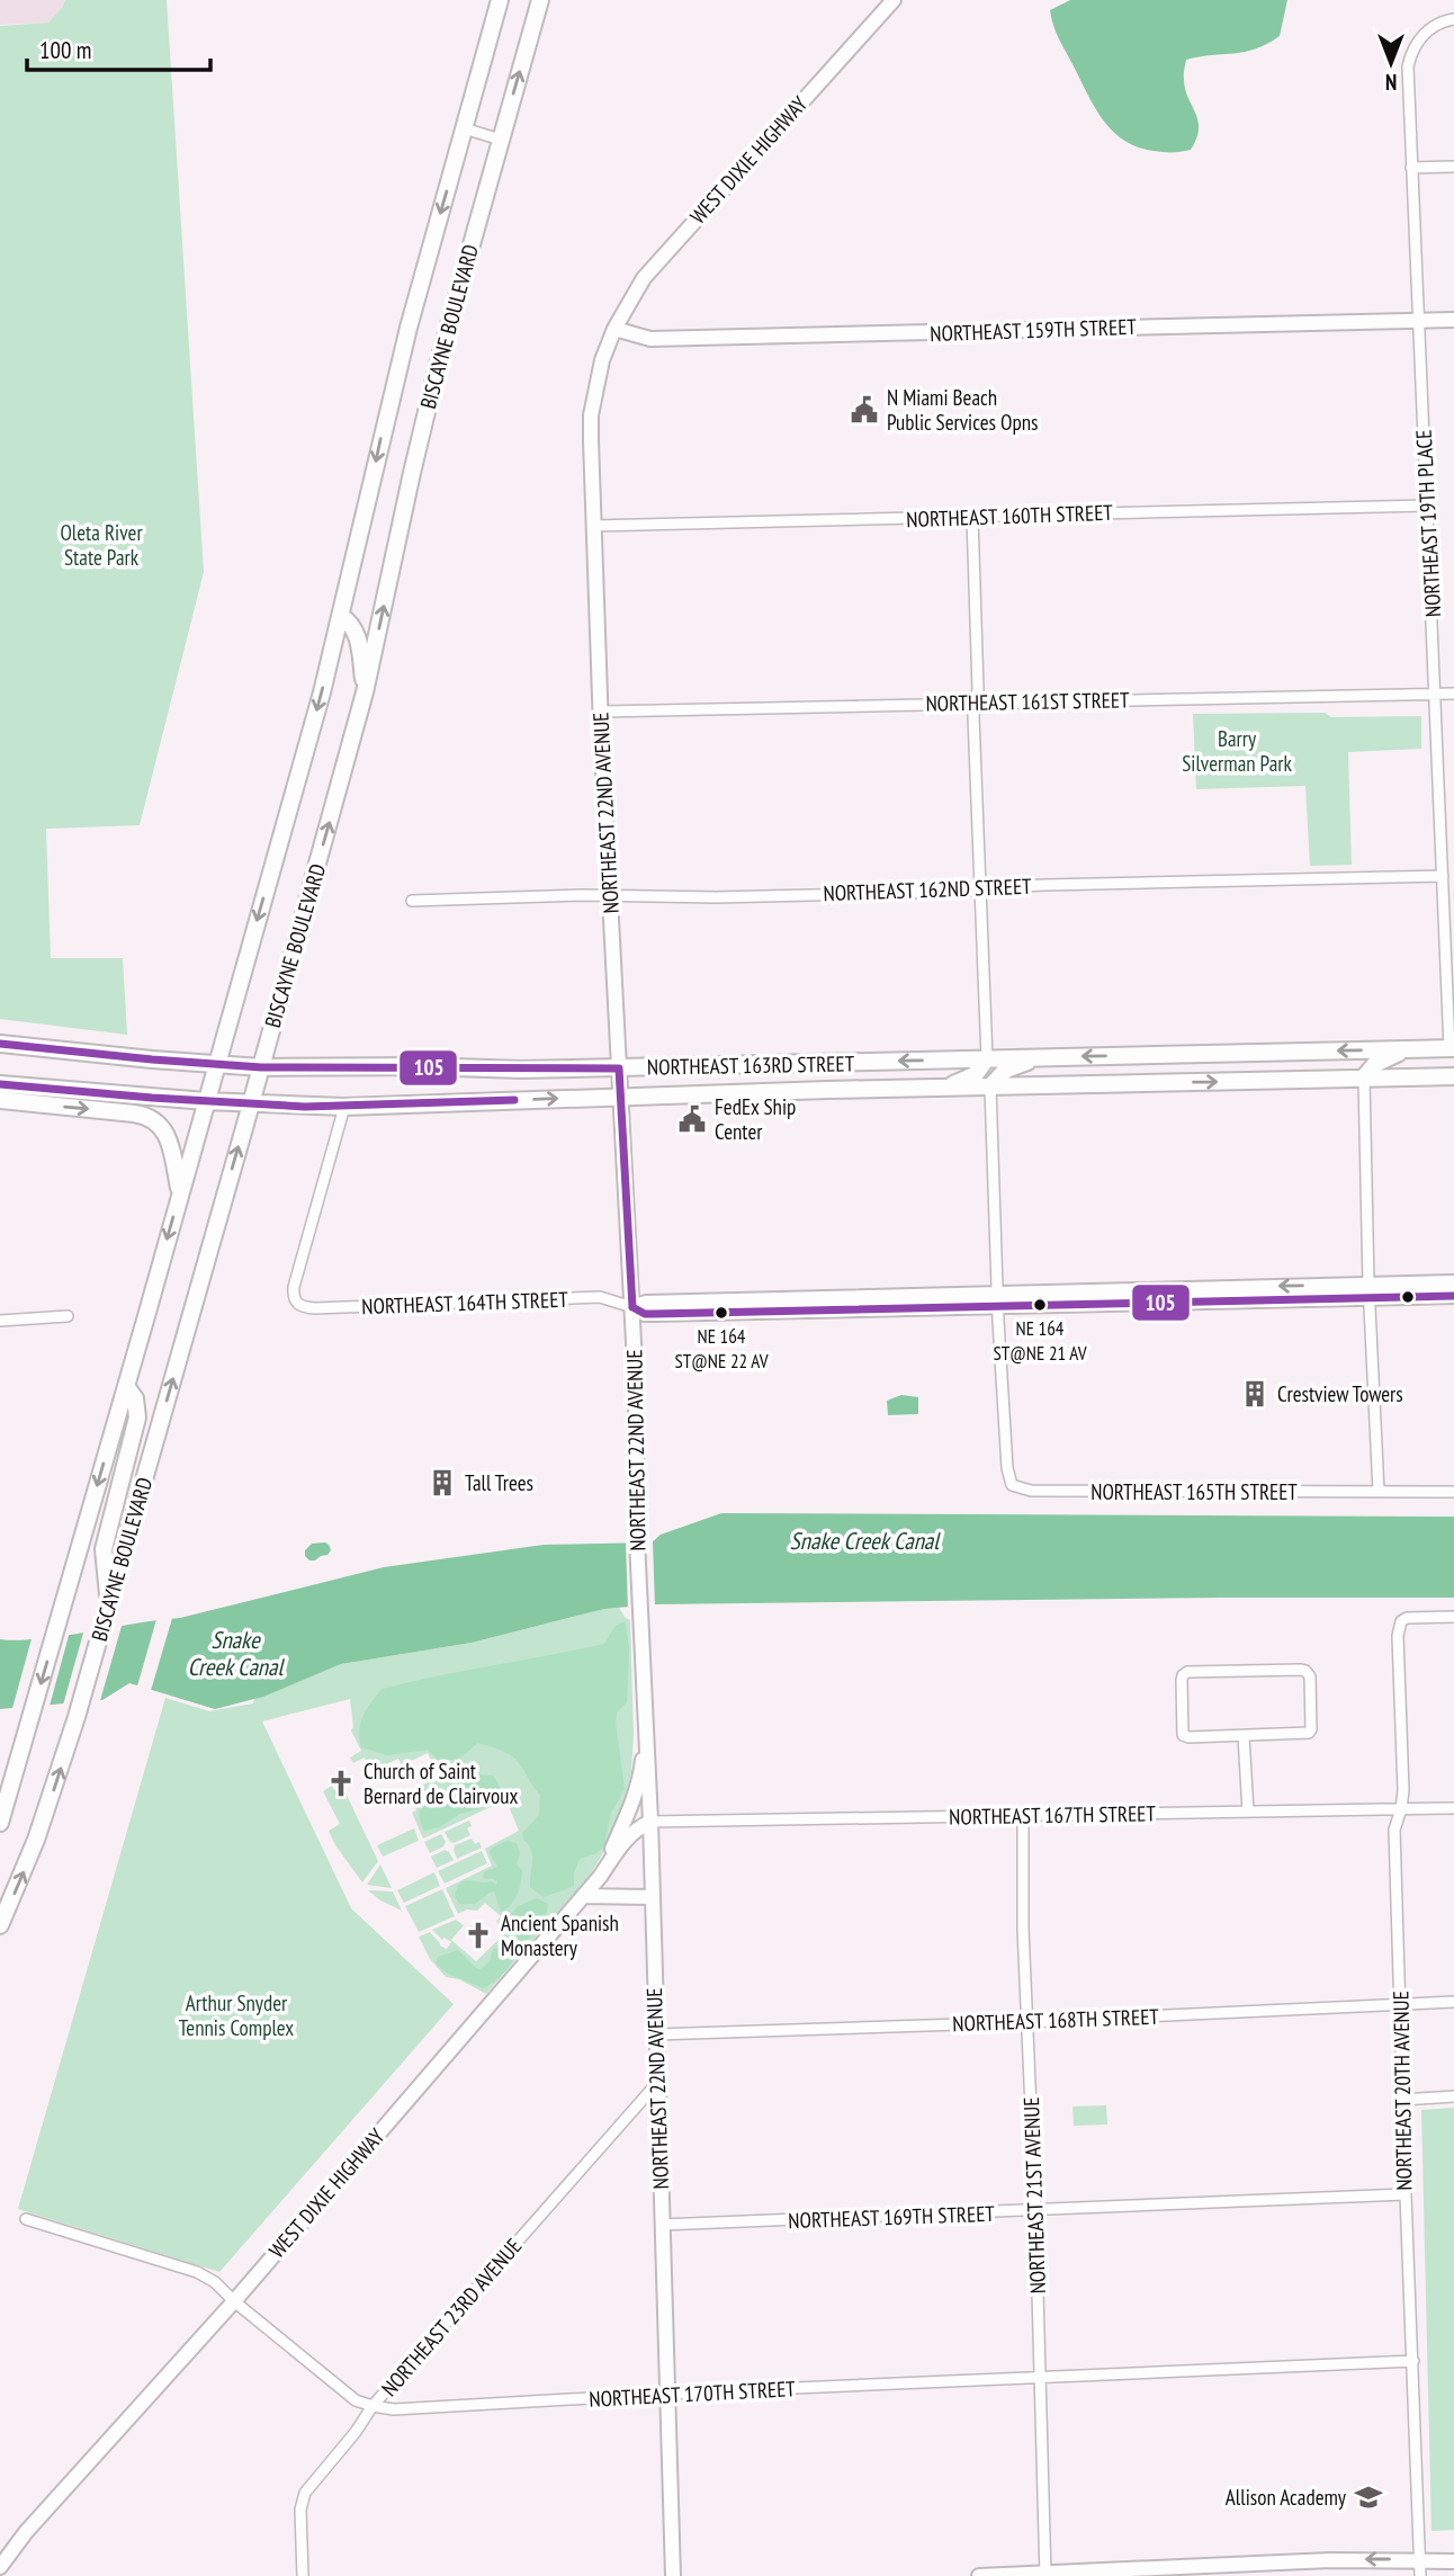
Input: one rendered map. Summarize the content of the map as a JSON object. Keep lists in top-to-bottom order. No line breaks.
{"streets":{"main road":["BISCAYNE BOULEVARD","NORTHEAST 163RD STREET"],"street":["WEST DIXIE HIGHWAY","NORTHEAST 159TH STREET","NORTHEAST 160TH STREET","NORTHEAST 19TH PLACE","NORTHEAST 161ST STREET","NORTHEAST 22ND AVENUE","NORTHEAST 162ND STREET","NORTHEAST 164TH STREET","NORTHEAST 165TH STREET","NORTHEAST 167TH STREET","NORTHEAST 168TH STREET","NORTHEAST 20TH AVENUE","NORTHEAST 21ST AVENUE","NORTHEAST 169TH STREET","NORTHEAST 23RD AVENUE","NORTHEAST 170TH STREET"]},"crossings":[["WEST DIXIE HIGHWAY","NORTHEAST 159TH STREET"],["WEST DIXIE HIGHWAY","NORTHEAST 22ND AVENUE"],["WEST DIXIE HIGHWAY","NORTHEAST 167TH STREET"],["WEST DIXIE HIGHWAY","NORTHEAST 170TH STREET"],["BISCAYNE BOULEVARD","NORTHEAST 163RD STREET"],["NORTHEAST 159TH STREET","NORTHEAST 19TH PLACE"],["NORTHEAST 159TH STREET","NORTHEAST 22ND AVENUE"],["NORTHEAST 160TH STREET","NORTHEAST 19TH PLACE"],["NORTHEAST 160TH STREET","NORTHEAST 22ND AVENUE"],["NORTHEAST 19TH PLACE","NORTHEAST 161ST STREET"],["NORTHEAST 19TH PLACE","NORTHEAST 162ND STREET"],["NORTHEAST 19TH PLACE","NORTHEAST 163RD STREET"],["NORTHEAST 161ST STREET","NORTHEAST 22ND AVENUE"],["NORTHEAST 22ND AVENUE","NORTHEAST 162ND STREET"],["NORTHEAST 22ND AVENUE","NORTHEAST 163RD STREET"],["NORTHEAST 22ND AVENUE","NORTHEAST 164TH STREET"],["NORTHEAST 22ND AVENUE","NORTHEAST 167TH STREET"],["NORTHEAST 22ND AVENUE","NORTHEAST 168TH STREET"],["NORTHEAST 22ND AVENUE","NORTHEAST 169TH STREET"],["NORTHEAST 22ND AVENUE","NORTHEAST 23RD AVENUE"],["NORTHEAST 22ND AVENUE","NORTHEAST 170TH STREET"],["NORTHEAST 163RD STREET","NORTHEAST 164TH STREET"],["NORTHEAST 164TH STREET","NORTHEAST 165TH STREET"],["NORTHEAST 167TH STREET","NORTHEAST 20TH AVENUE"],["NORTHEAST 167TH STREET","NORTHEAST 21ST AVENUE"],["NORTHEAST 168TH STREET","NORTHEAST 20TH AVENUE"],["NORTHEAST 168TH STREET","NORTHEAST 21ST AVENUE"],["NORTHEAST 20TH AVENUE","NORTHEAST 169TH STREET"],["NORTHEAST 20TH AVENUE","NORTHEAST 170TH STREET"],["NORTHEAST 21ST AVENUE","NORTHEAST 169TH STREET"],["NORTHEAST 21ST AVENUE","NORTHEAST 170TH STREET"],["NORTHEAST 23RD AVENUE","NORTHEAST 170TH STREET"]],"water":["Snake Creek Canal"],"parks":["Oleta River State Park","Barry Silverman Park","Arthur Snyder Tennis Complex"],"places":{"public building":["N Miami Beach Public Services Opns","FedEx Ship Center"],"other":["NE 164 ST@NE 21 AV","NE 164 ST@NE 22 AV"],"building":["Crestview Towers","Tall Trees"],"church":["Church of Saint Bernard de Clairvoux","Ancient Spanish Monastery"],"school or university":["Allison Academy"]},"lines":["transit line 105"],"scale_bar":"100 m","north":"bottom"}
